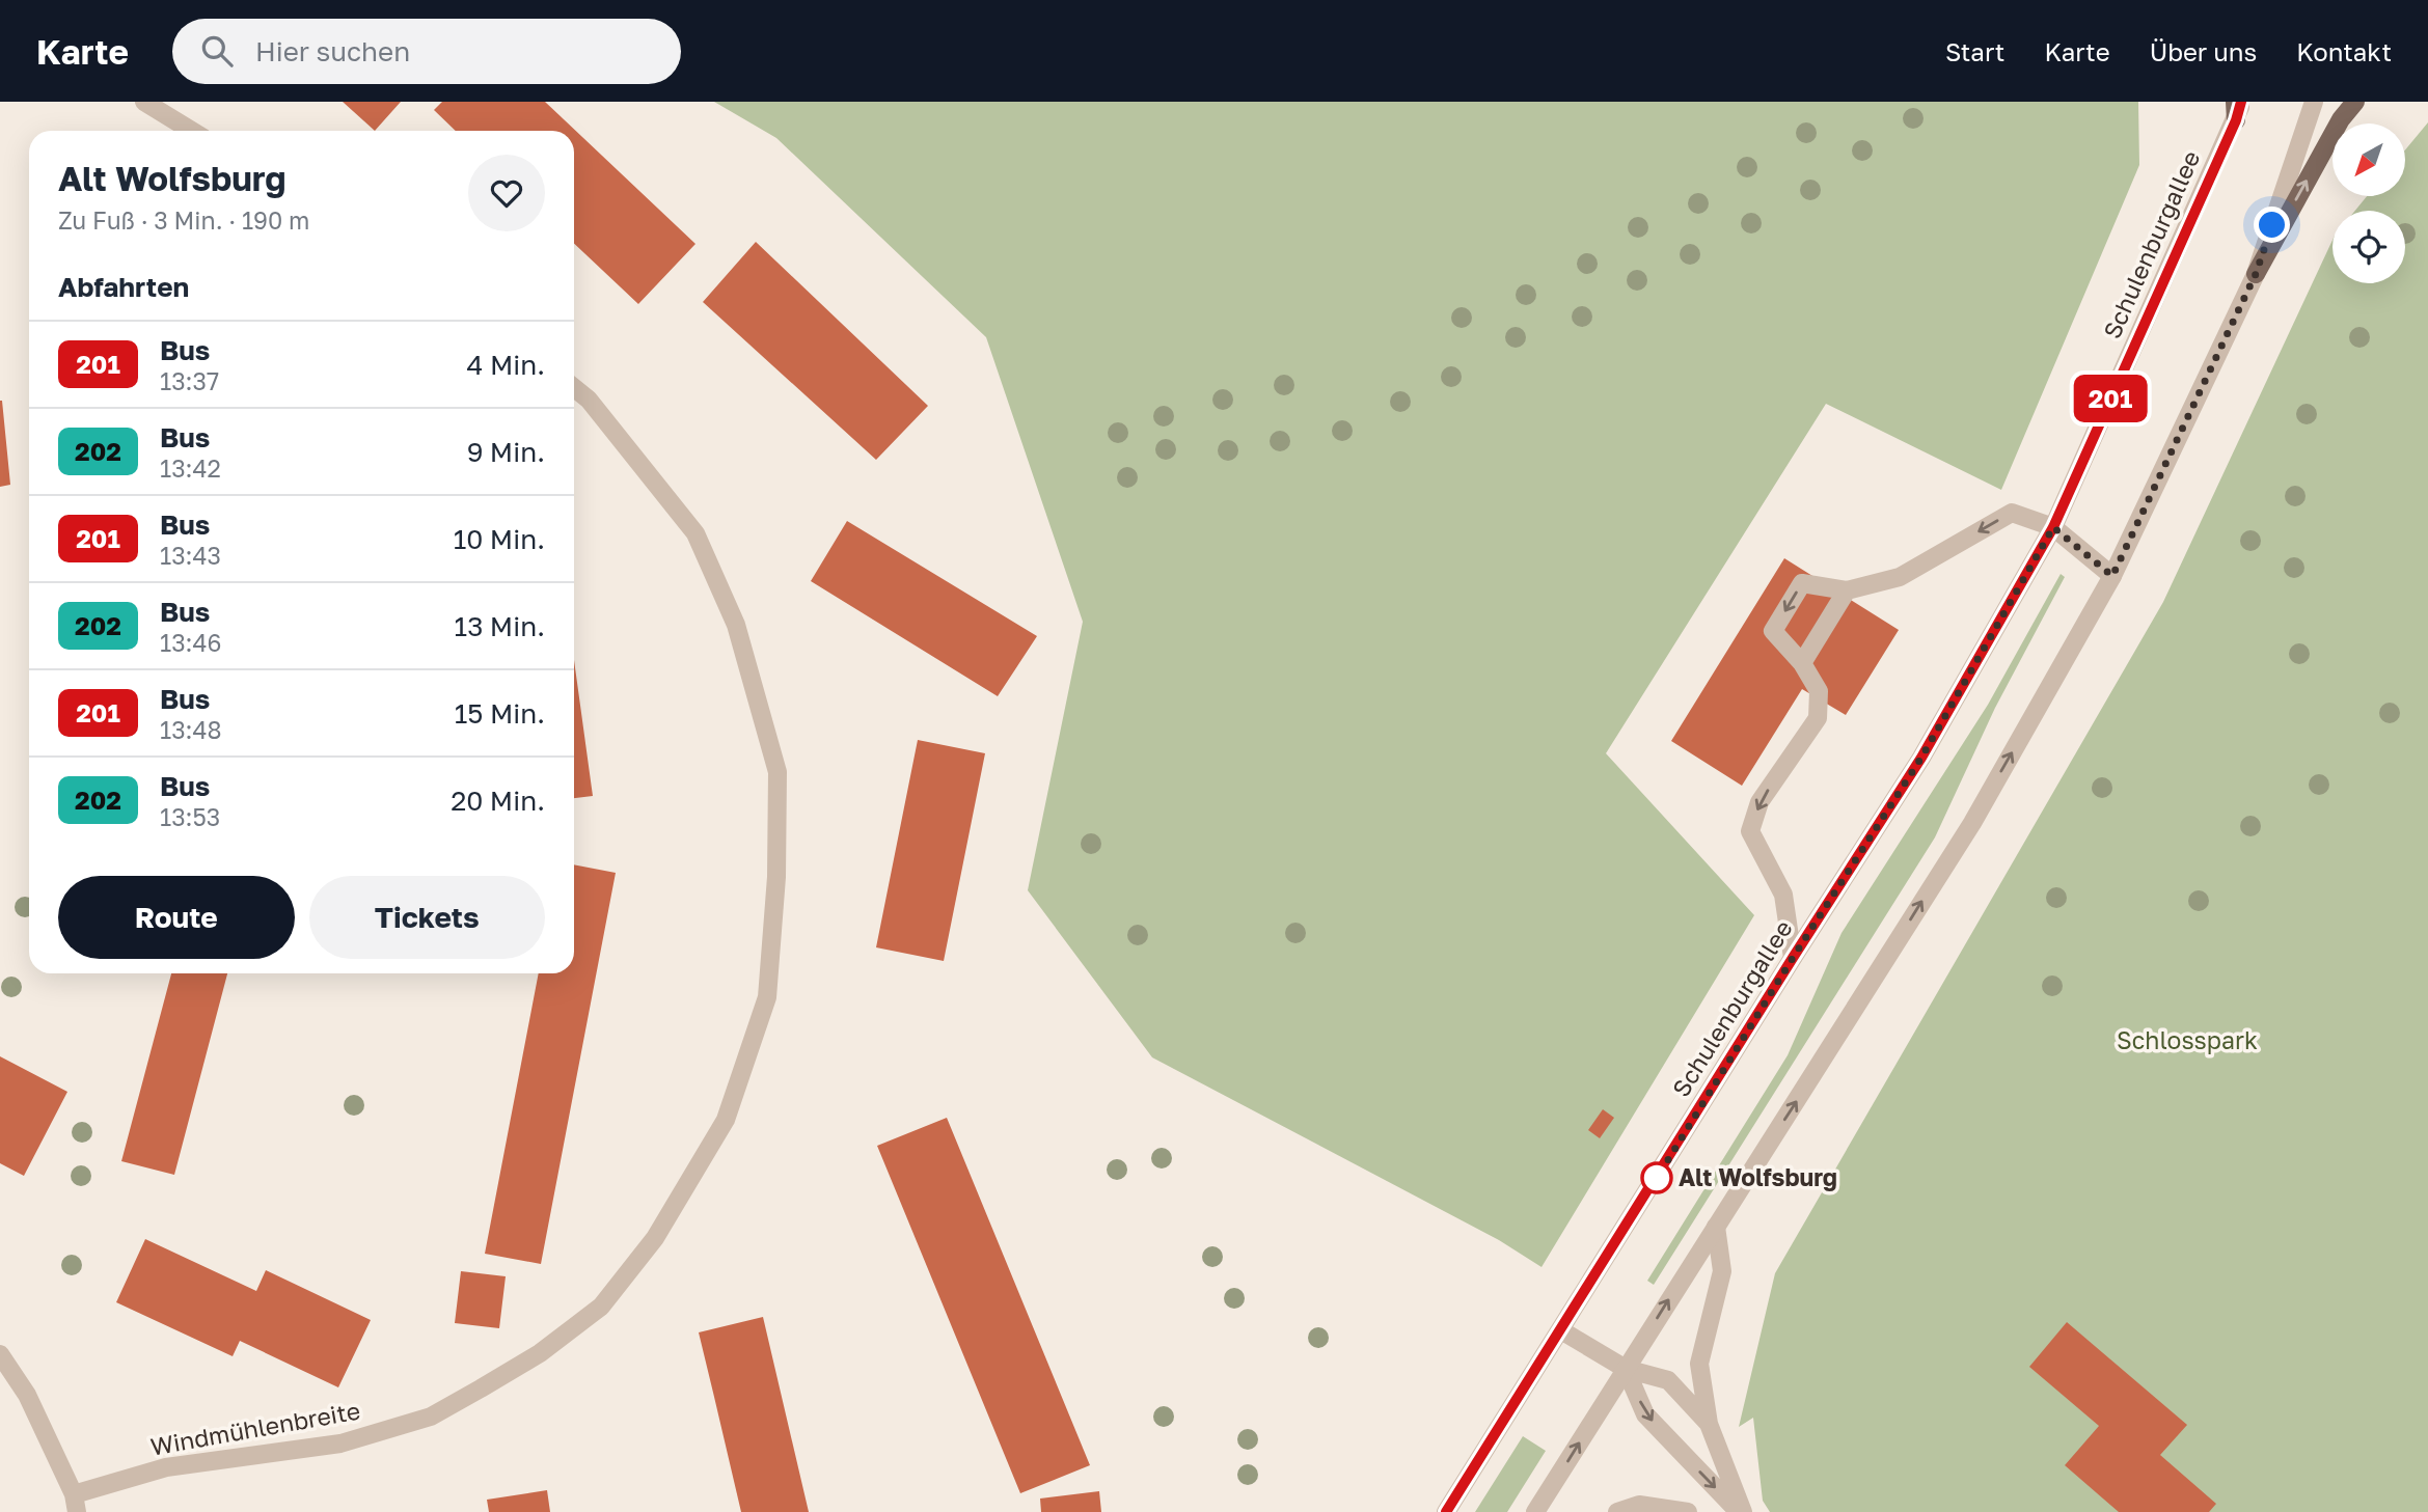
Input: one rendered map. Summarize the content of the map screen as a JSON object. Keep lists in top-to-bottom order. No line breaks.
{"streets":{"street":["Schulenburgallee","Windmühlenbreite"]},"parks":["Schlosspark"],"places":["Alt Wolfsburg"],"lines":["bus line 201"],"north":"bottom left","page":{"header":"Karte","search":"Hier suchen","nav":["Start","Karte","Über uns","Kontakt"],"on_map":"201","heading":[["Alt Wolfsburg","Zu Fuß · 3 Min. · 190 m"],"Abfahrten"],"list":[{"mark":"201","name":"Bus","note":"13:37","value":"4 Min."},{"mark":"202","name":"Bus","note":"13:42","value":"9 Min."},{"mark":"201","name":"Bus","note":"13:43","value":"10 Min."},{"mark":"202","name":"Bus","note":"13:46","value":"13 Min."},{"mark":"201","name":"Bus","note":"13:48","value":"15 Min."},{"mark":"202","name":"Bus","note":"13:53","value":"20 Min."}],"buttons":["Route","Tickets"]}}
